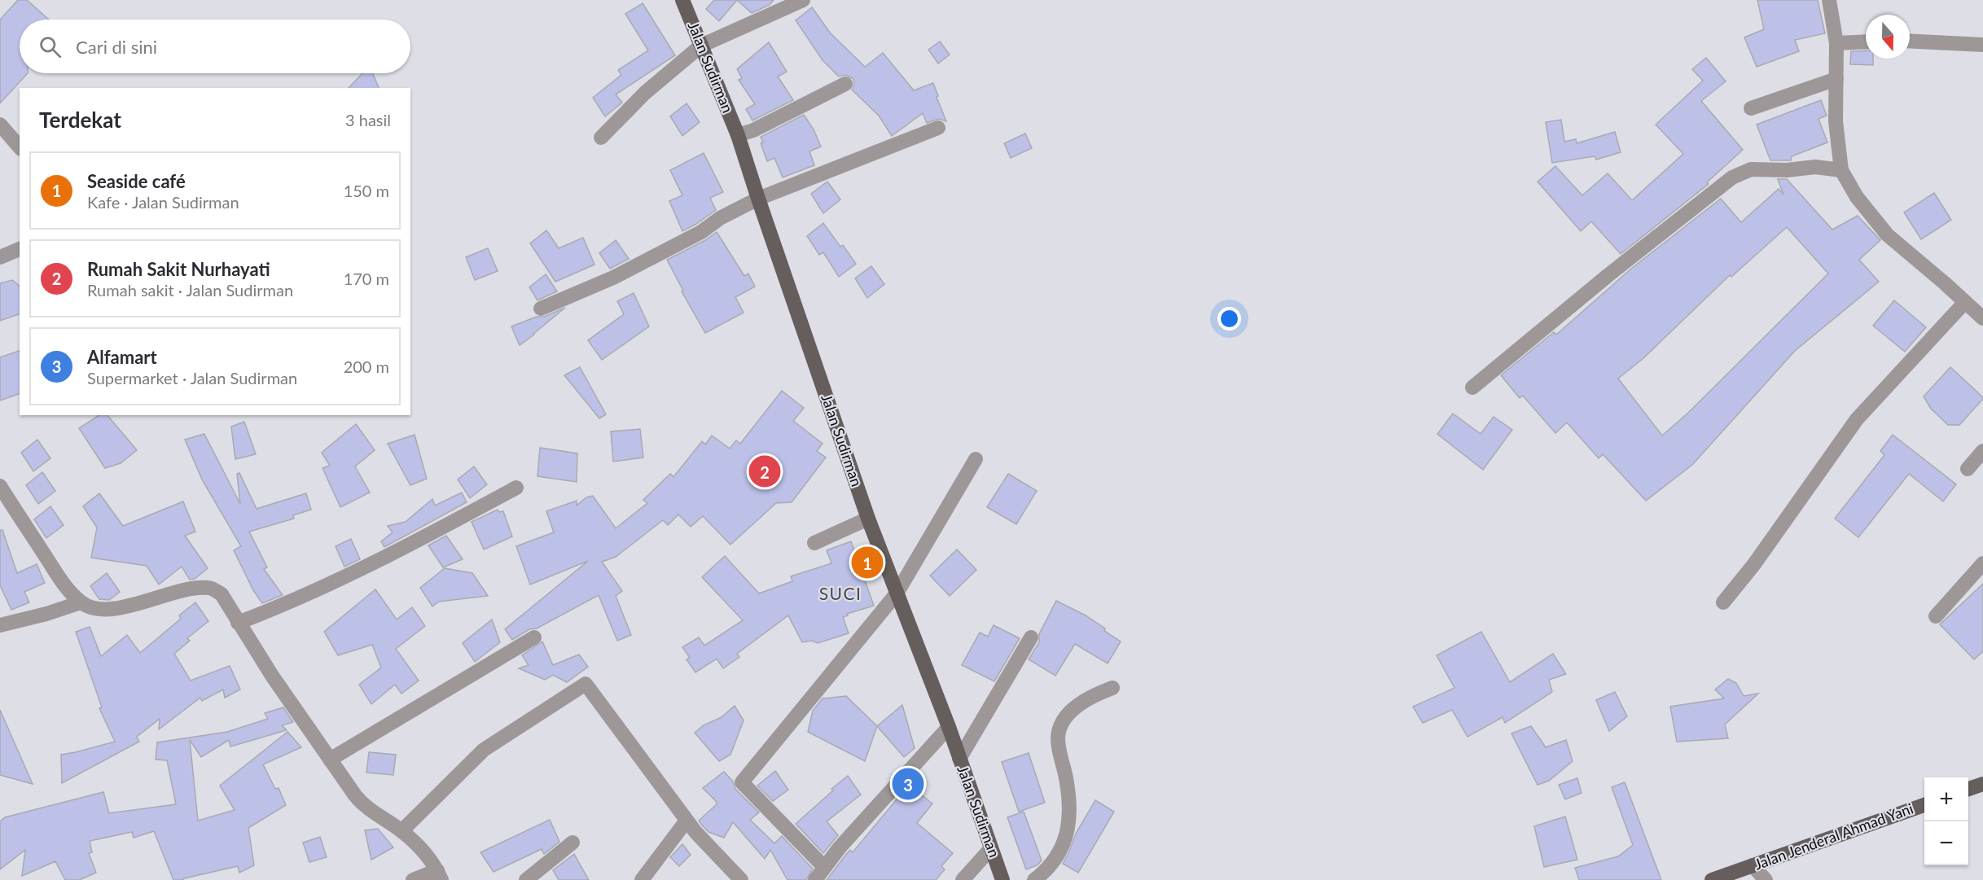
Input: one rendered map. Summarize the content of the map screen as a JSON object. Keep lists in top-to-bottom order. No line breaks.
{"streets":{"main road":["Jalan Sudirman","Jalan Jenderal Ahmad Yani"]},"districts":["SUCI"],"north":"bottom","page":{"search":"Cari di sini","heading":["Terdekat","3 hasil"],"list":[{"mark":"1","name":"Seaside café","note":"Kafe · Jalan Sudirman","value":"150 m"},{"mark":"2","name":"Rumah Sakit Nurhayati","note":"Rumah sakit · Jalan Sudirman","value":"170 m"},{"mark":"3","name":"Alfamart","note":"Supermarket · Jalan Sudirman","value":"200 m"}],"pins":["2","1","3"],"map_buttons":["+","−"]}}
